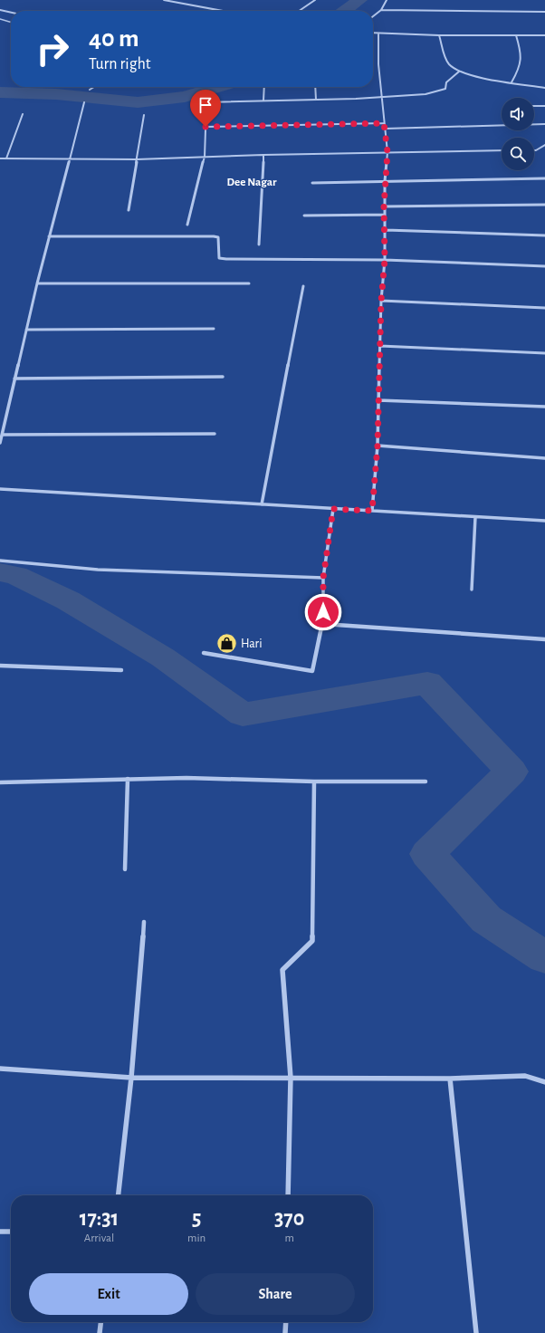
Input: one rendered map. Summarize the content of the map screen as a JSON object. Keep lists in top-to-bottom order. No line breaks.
{"districts":["Dee Nagar"],"places":{"shop":["Hari"]},"page":{"turn":["40 m","Turn right"],"eta":["17:31","Arrival","5","min","370","m"],"buttons":["Exit","Share"]}}
